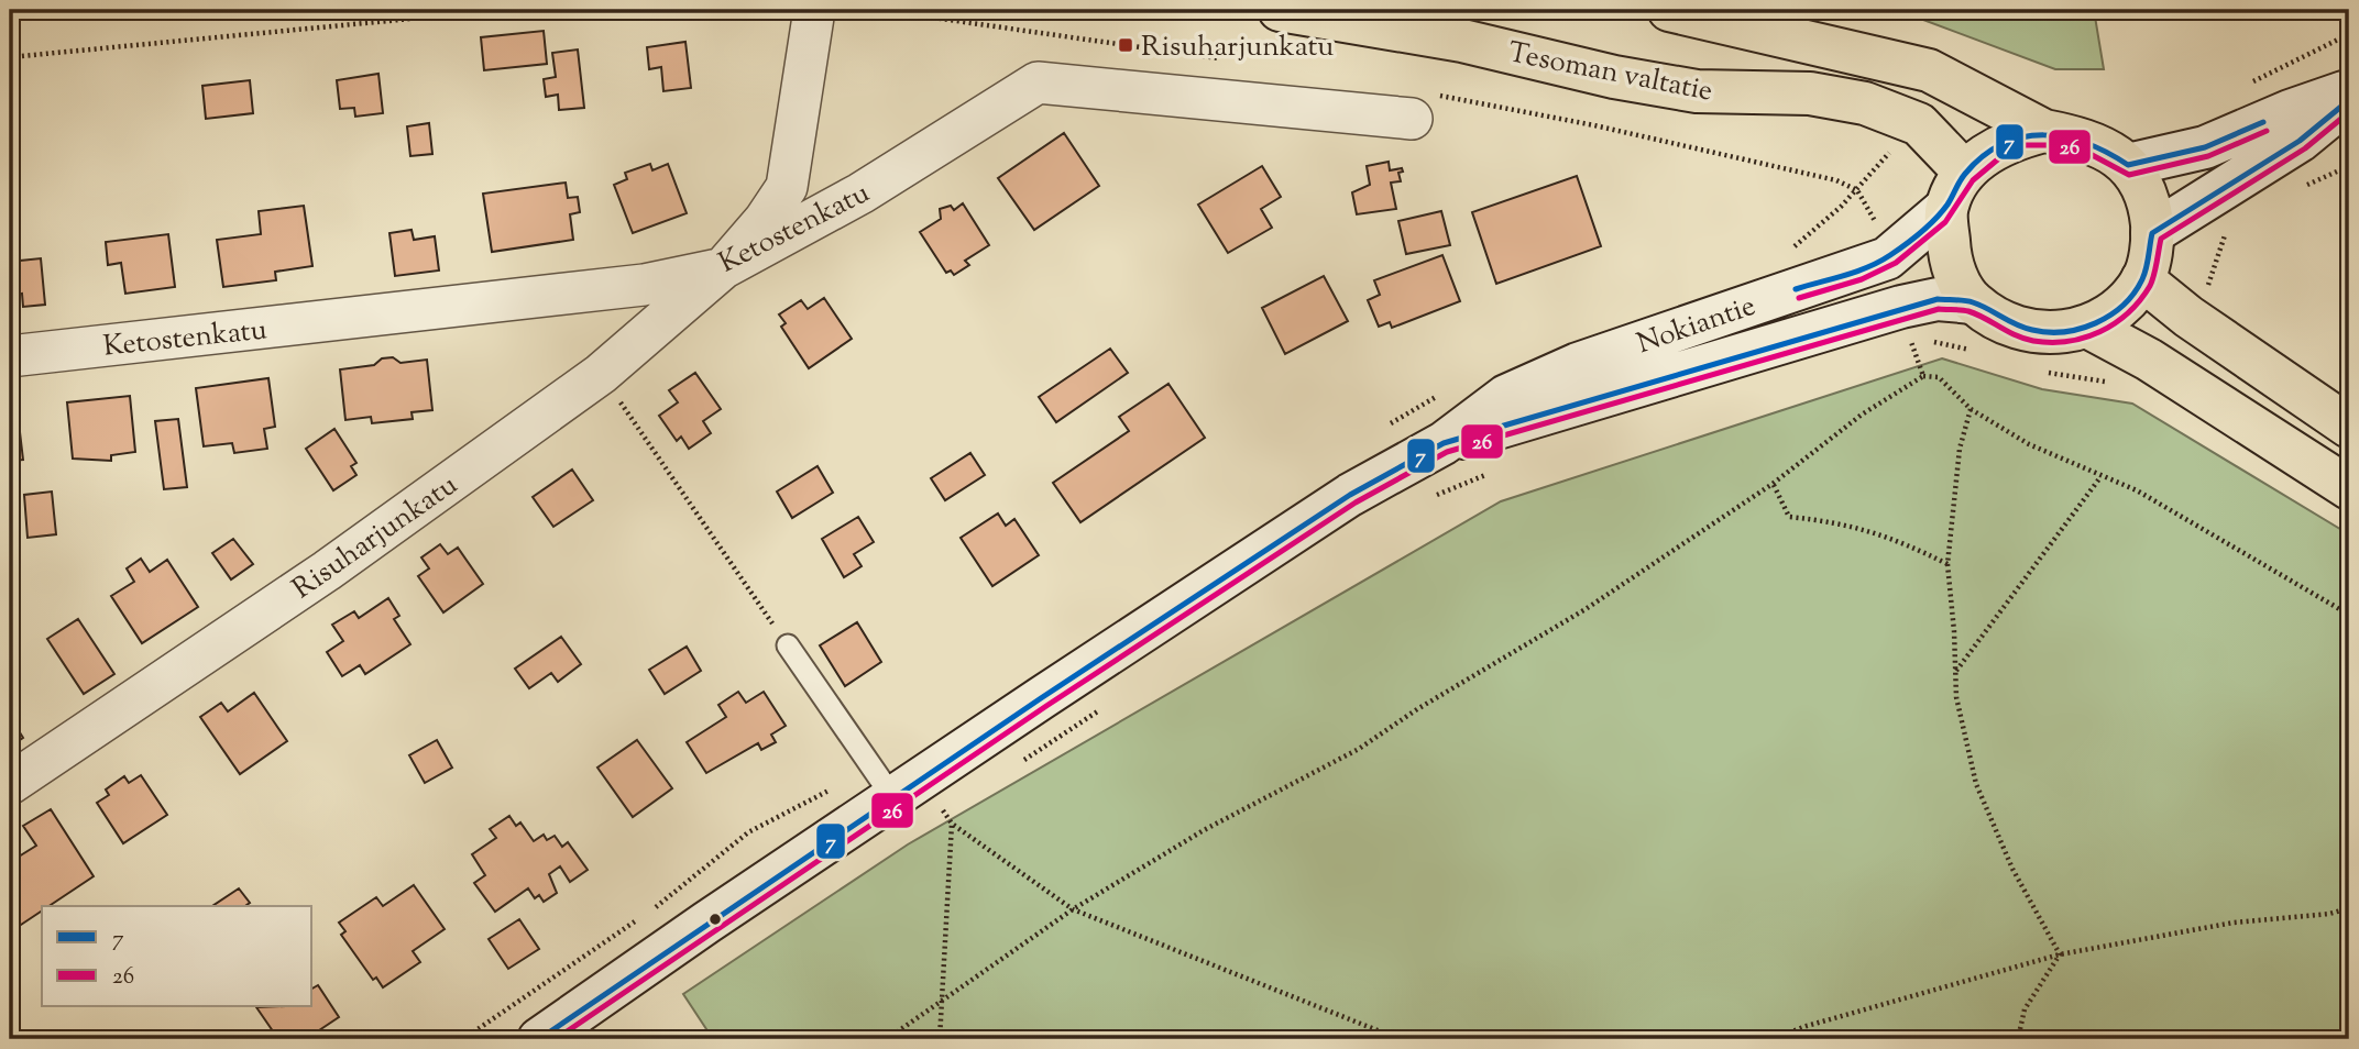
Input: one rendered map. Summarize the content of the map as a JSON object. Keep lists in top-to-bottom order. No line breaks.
{"streets":{"main road":["Tesoman valtatie","Nokiantie"],"street":["Ketostenkatu","Risuharjunkatu"]},"crossings":[["Tesoman valtatie","Nokiantie"],["Ketostenkatu","Risuharjunkatu"]],"places":{"transit":["Risuharjunkatu"]},"lines":["transit line 7","transit line 26"],"legend":["7","26"]}
